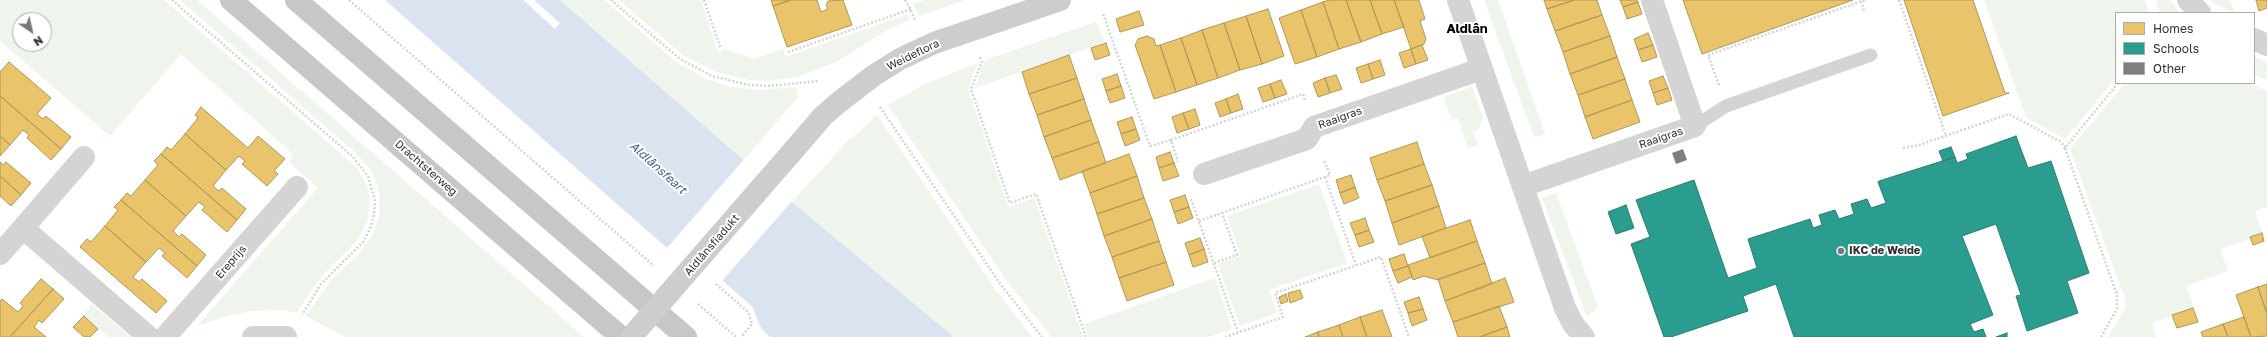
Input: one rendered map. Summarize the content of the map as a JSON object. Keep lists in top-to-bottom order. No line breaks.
{"streets":{"main road":["Drachtsterweg"],"street":["Weideflora","Raaigras","Aldlânsfiadukt","Ereprijs"]},"crossings":[["Weideflora","Aldlânsfiadukt"]],"districts":["Aldlân"],"water":["Aldlânsfeart"],"places":["IKC de Weide"],"legend":["Homes","Schools","Other"],"north":"bottom right"}
